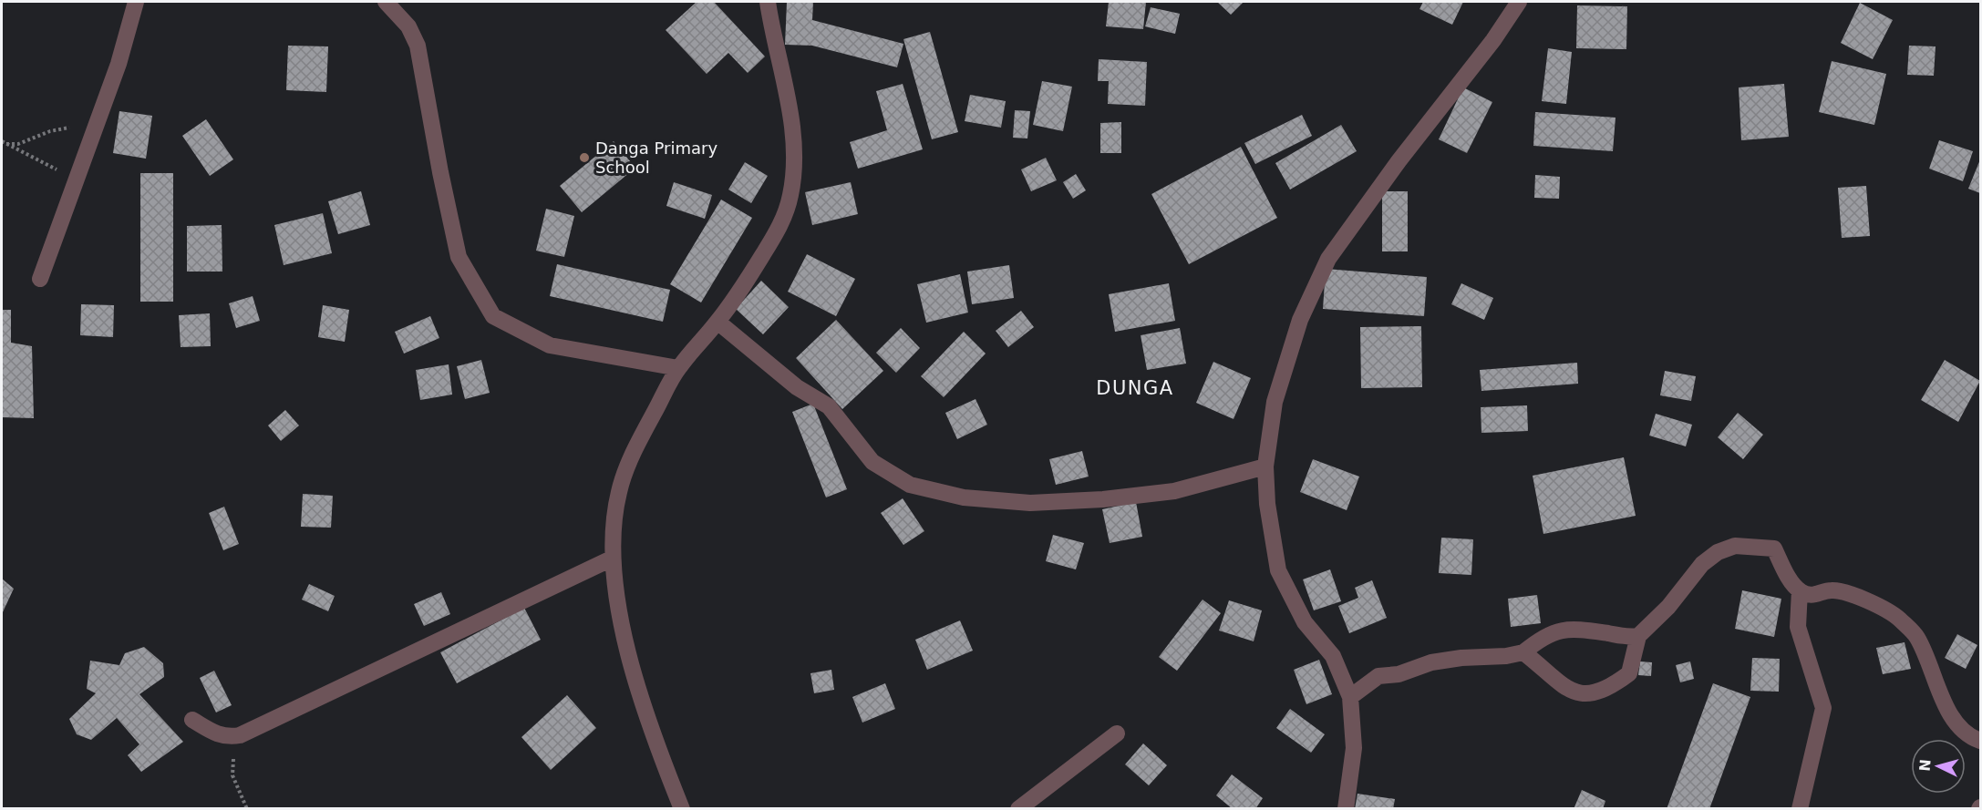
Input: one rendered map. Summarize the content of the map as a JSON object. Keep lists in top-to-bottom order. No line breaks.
{"districts":["DUNGA"],"places":["Danga Primary School"],"north":"left"}
